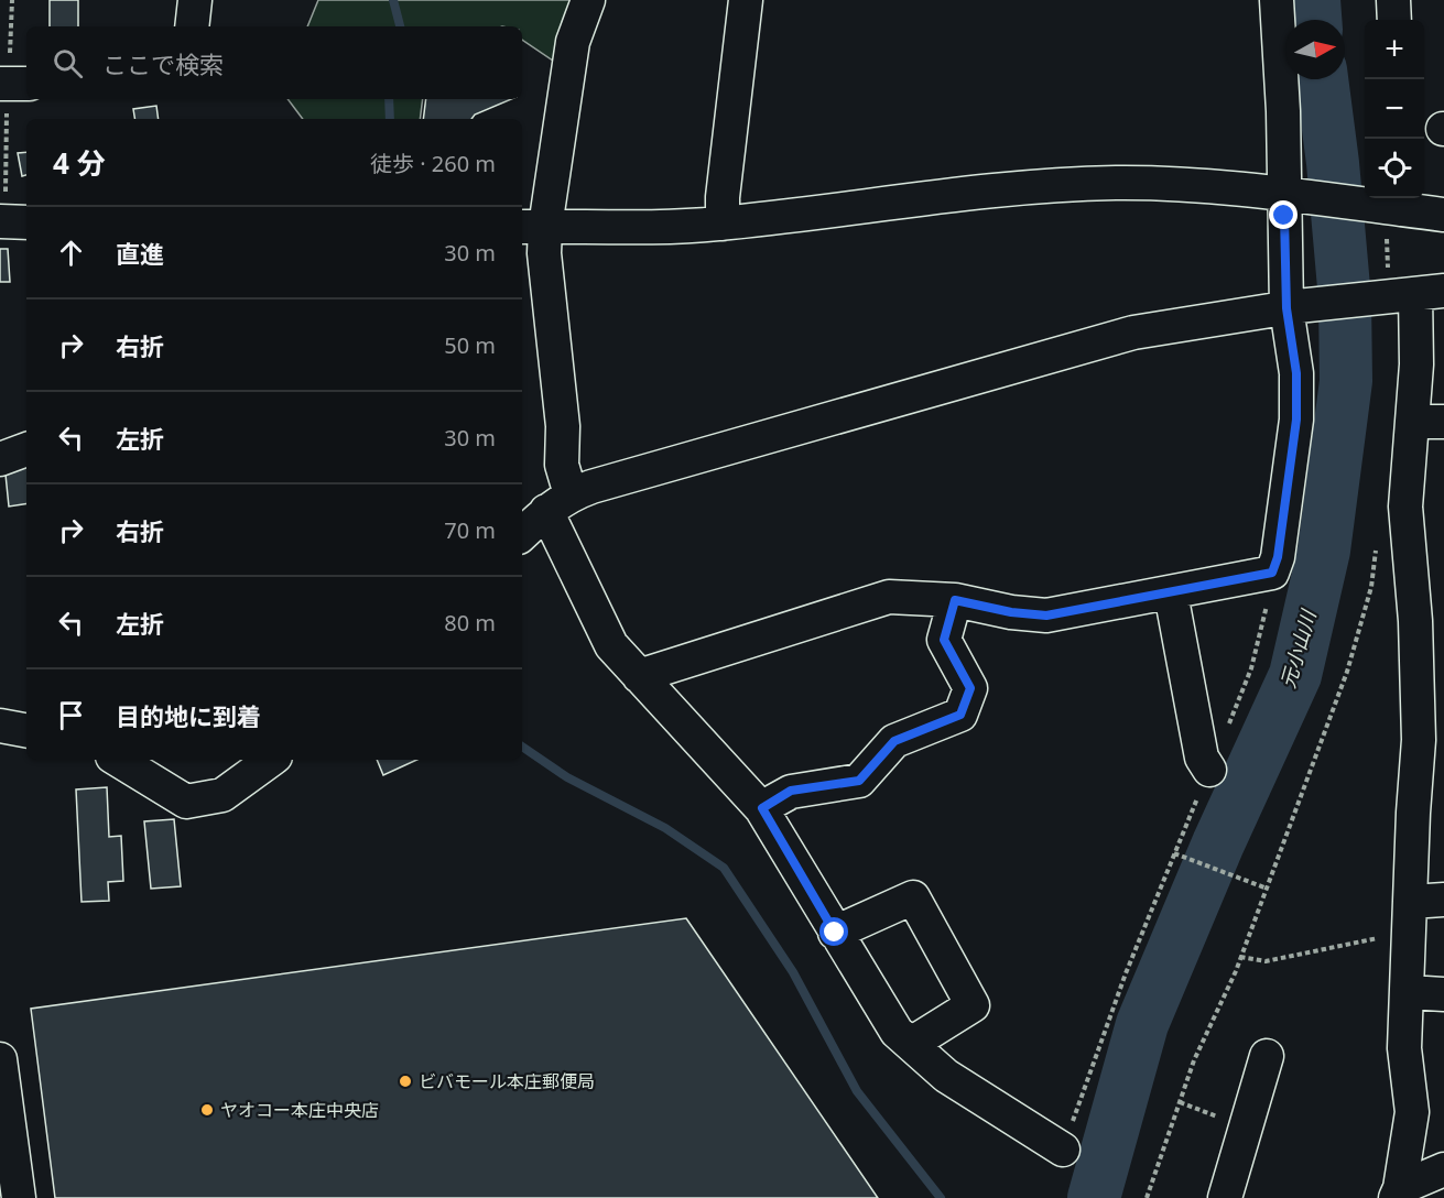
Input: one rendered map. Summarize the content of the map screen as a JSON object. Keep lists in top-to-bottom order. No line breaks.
{"water":["元小山川"],"places":["ビバモール本庄郵便局","ヤオコー本庄中央店"],"north":"right","page":{"map_buttons":["+","−"],"search":"ここで検索","heading":["4 分","徒歩 · 260 m"],"list":[["直進","30 m"],["右折","50 m"],["左折","30 m"],["右折","70 m"],["左折","80 m"],"目的地に到着"]}}
